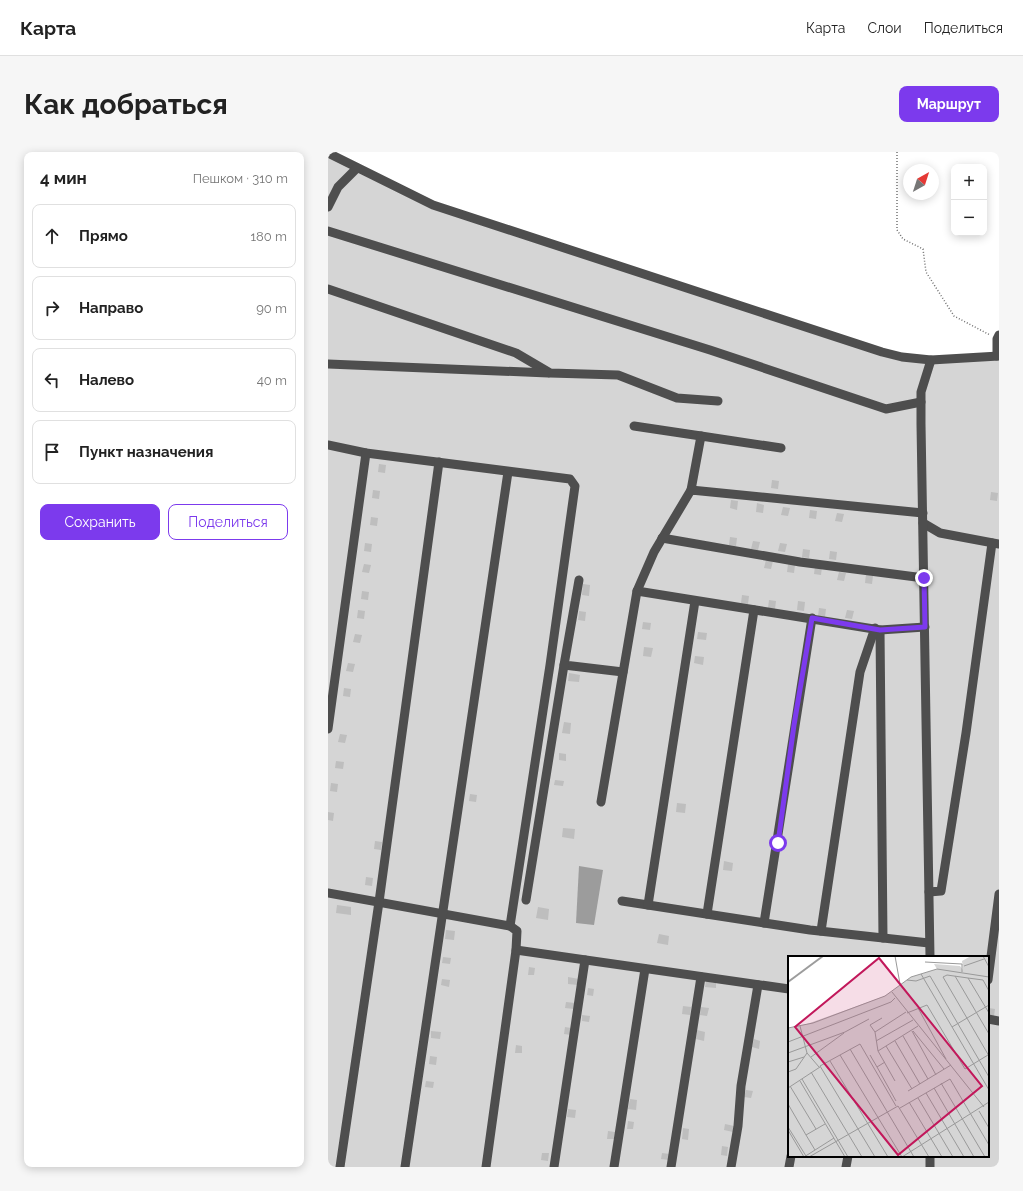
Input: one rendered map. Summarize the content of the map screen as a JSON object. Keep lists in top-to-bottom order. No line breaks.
{"north":"top right","page":{"header":"Карта","nav":["Карта","Слои","Поделиться"],"buttons":["Маршрут",["Сохранить","Поделиться"]],"title":"Как добраться","heading":["4 мин","Пешком · 310 m"],"map_buttons":["+","−"],"list":[["Прямо","180 m"],["Направо","90 m"],["Налево","40 m"],"Пункт назначения"]}}
